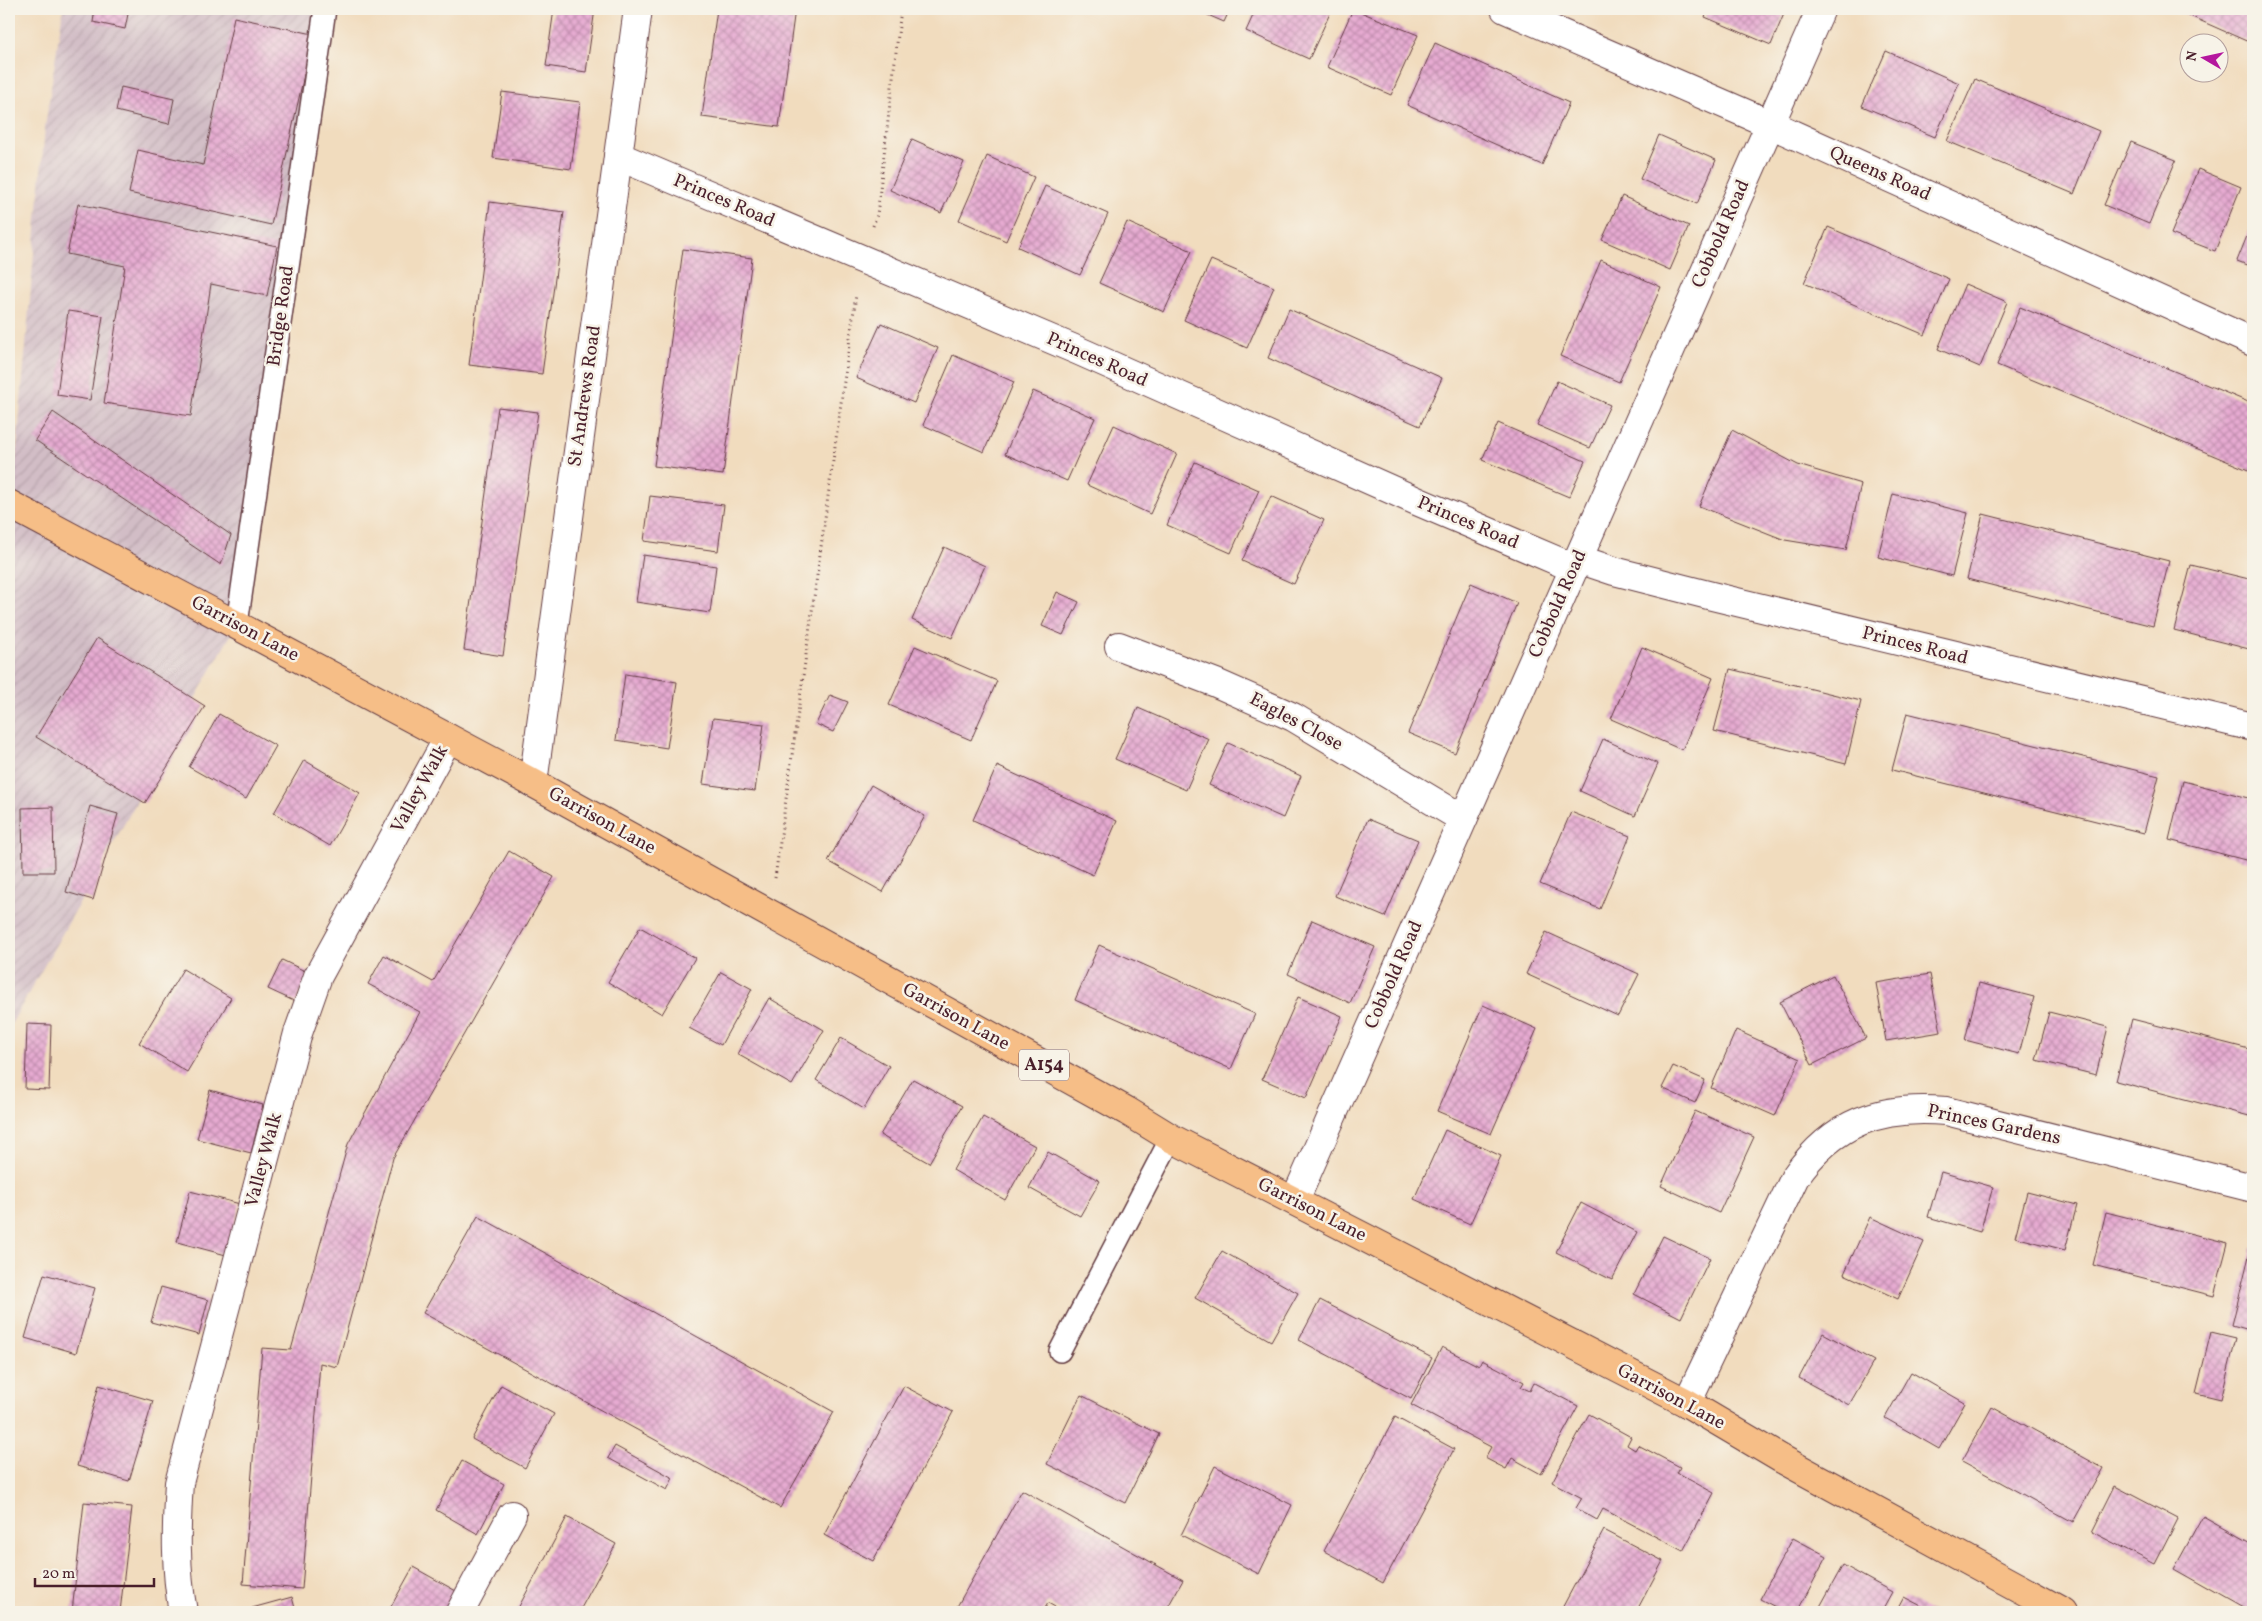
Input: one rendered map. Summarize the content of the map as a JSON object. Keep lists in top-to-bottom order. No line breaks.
{"streets":{"main road":["Garrison Lane","A154"],"street":["Queens Road","Princes Road","Cobbold Road","St Andrews Road","Eagles Close","Valley Walk","Princes Gardens"],"lane":["Bridge Road"]},"crossings":[["Queens Road","Cobbold Road"],["Princes Road","Cobbold Road"],["Princes Road","St Andrews Road"],["Cobbold Road","Garrison Lane"],["Cobbold Road","Eagles Close"],["Bridge Road","Garrison Lane"],["St Andrews Road","Garrison Lane"],["Garrison Lane","Valley Walk"],["Garrison Lane","Princes Gardens"]],"scale_bar":"20 m","north":"left"}
